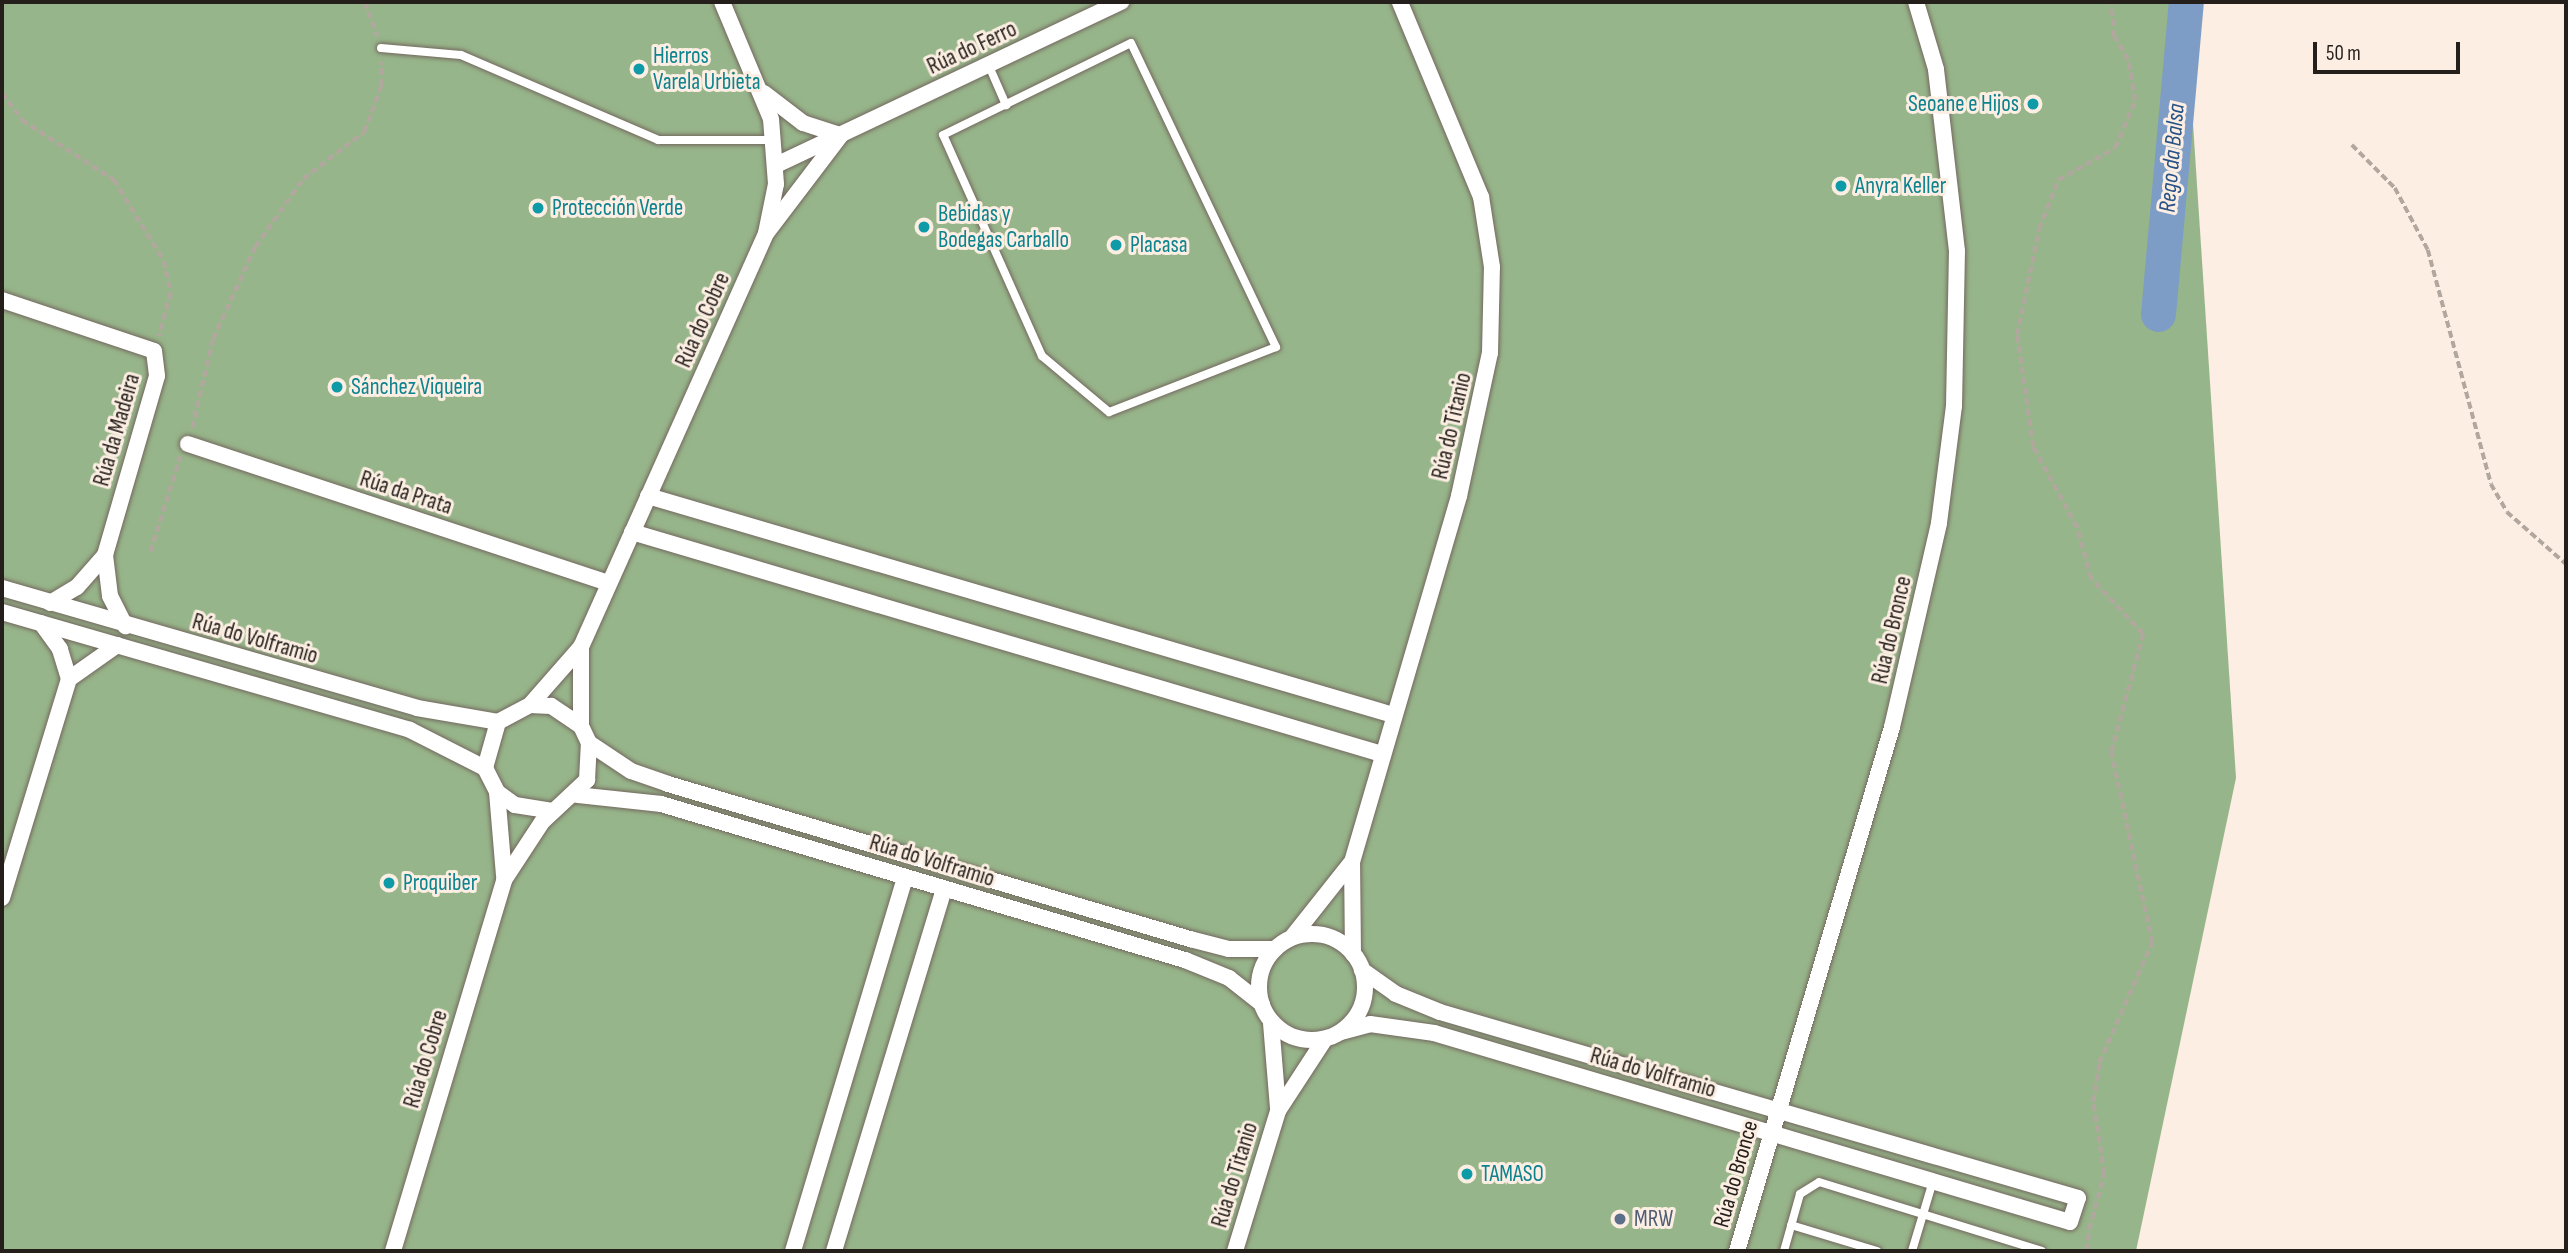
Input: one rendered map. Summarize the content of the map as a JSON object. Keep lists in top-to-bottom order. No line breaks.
{"streets":{"street":["Rúa do Ferro","Rúa do Cobre","Rúa do Titanio","Rúa da Madeira","Rúa da Prata","Rúa do Bronce","Rúa do Volframio"]},"crossings":[["Rúa do Ferro","Rúa do Cobre"],["Rúa do Cobre","Rúa da Prata"],["Rúa do Bronce","Rúa do Volframio"]],"water":["Rego da Balsa"],"places":["Hierros Varela Urbieta","Seoane e Hijos","Anyra Keller","Protección Verde","Bebidas y Bodegas Carballo","Placasa","Sánchez Viqueira","Proquiber","TAMASO","MRW"],"scale_bar":"50 m"}
